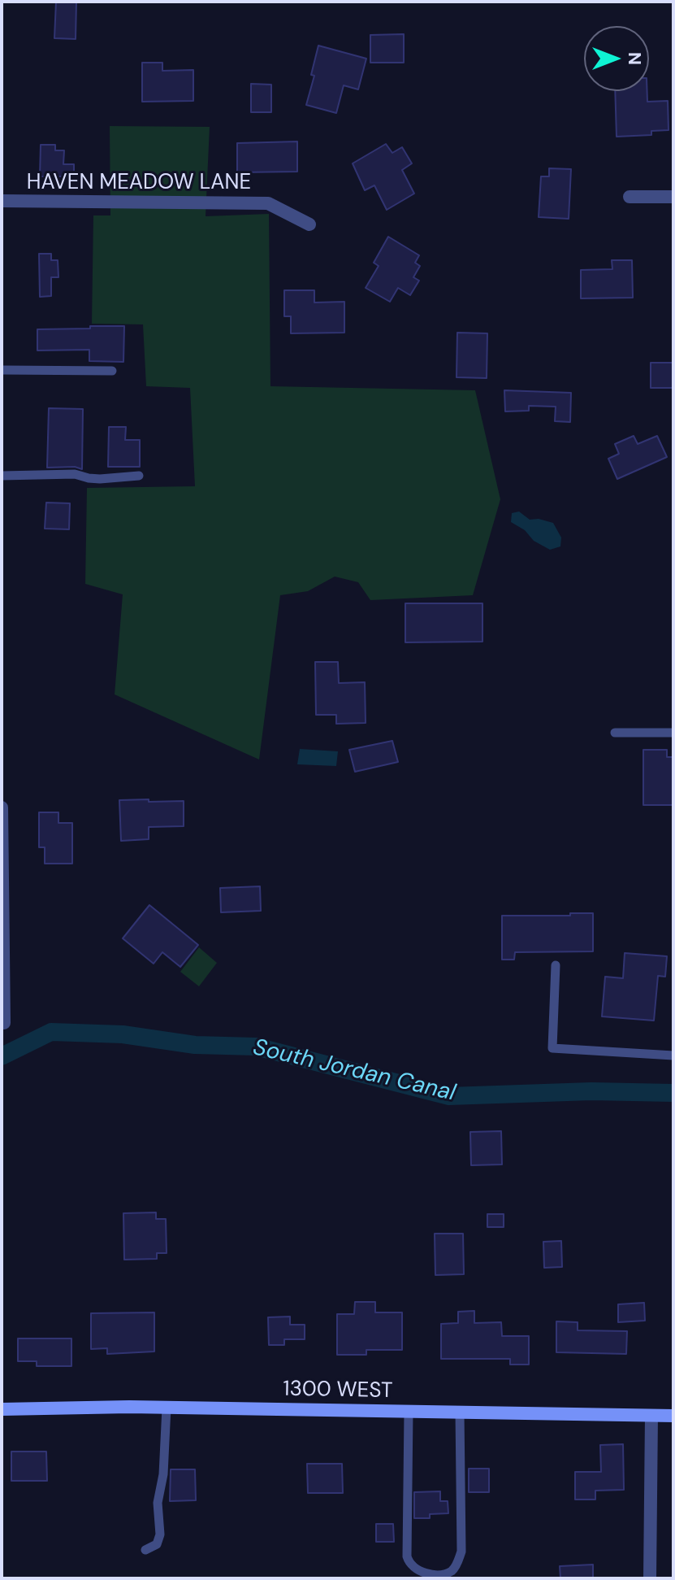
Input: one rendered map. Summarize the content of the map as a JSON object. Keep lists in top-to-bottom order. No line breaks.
{"streets":{"street":["HAVEN MEADOW LANE","1300 WEST"]},"water":["South Jordan Canal"],"north":"right"}
